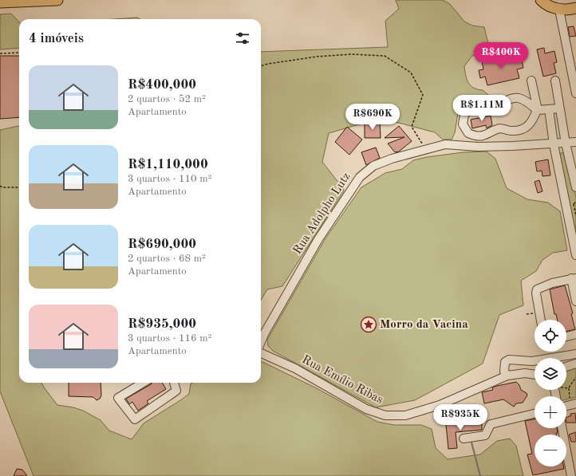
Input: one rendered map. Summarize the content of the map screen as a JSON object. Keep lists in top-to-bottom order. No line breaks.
{"streets":{"street":["Rua Adolpho Lutz","Rua Emílio Ribas"]},"places":{"place":["Morro da Vacina"]},"page":{"heading":"4 imóveis","price":["R$400K","R$1.11M","R$690K","R$935K"],"list":[{"name":"R$400,000","note":"2 quartos · 52 m² · Apartamento"},{"name":"R$1,110,000","note":"3 quartos · 110 m² · Apartamento"},{"name":"R$690,000","note":"2 quartos · 68 m² · Apartamento"},{"name":"R$935,000","note":"3 quartos · 116 m² · Apartamento"}],"map_buttons":["+","−"]}}
